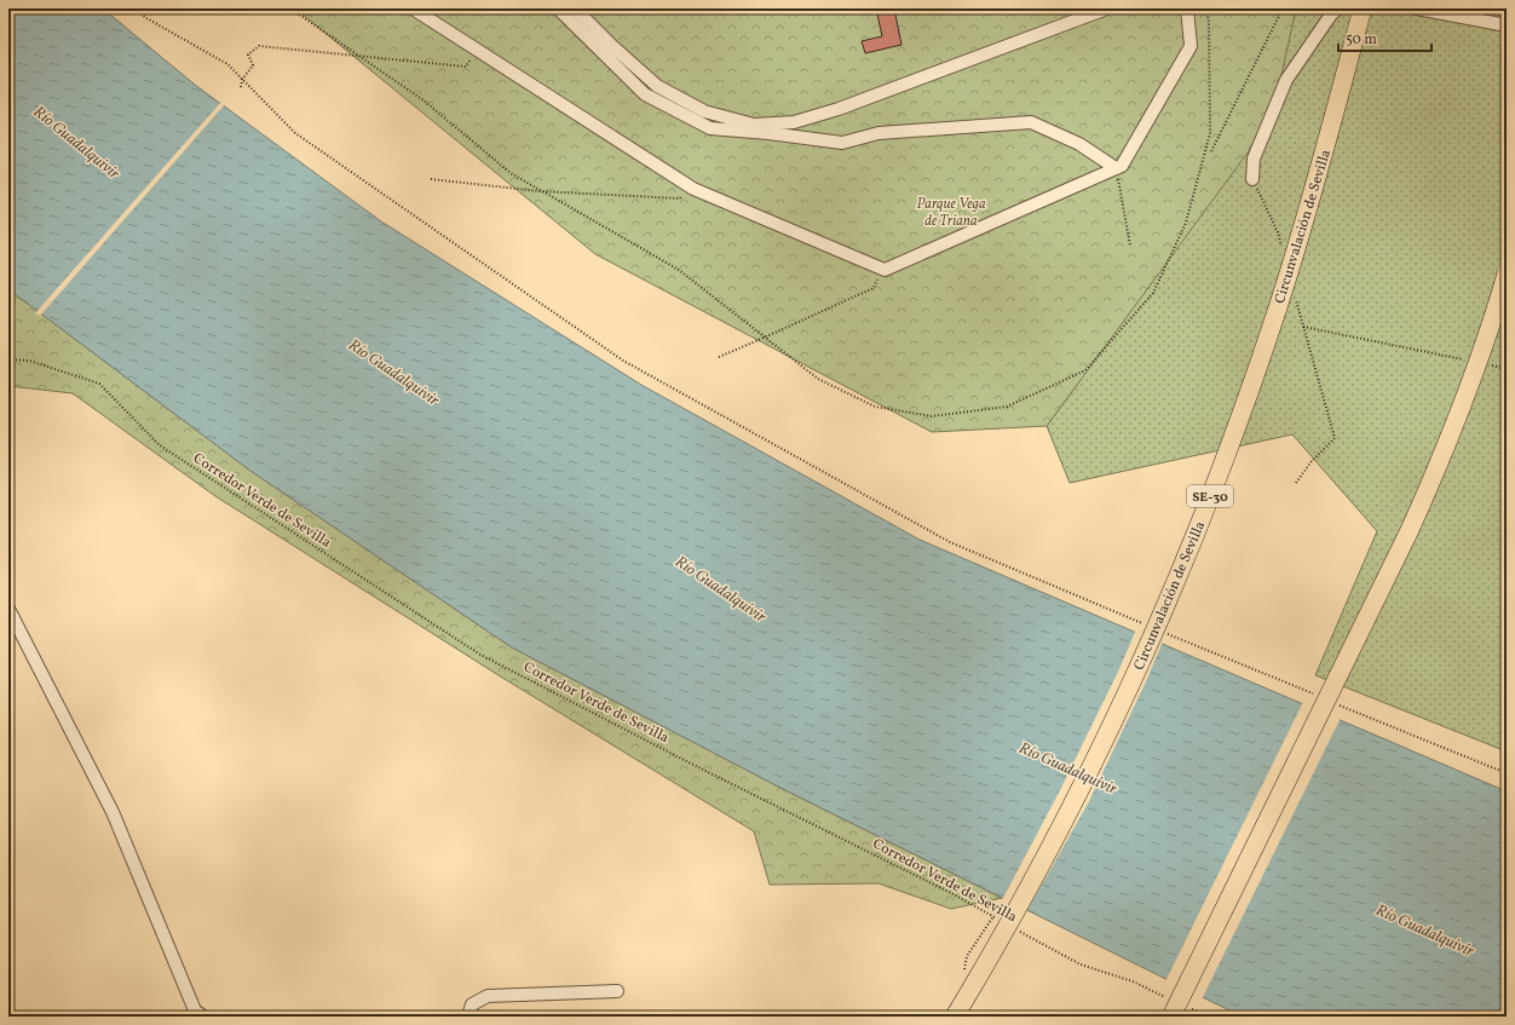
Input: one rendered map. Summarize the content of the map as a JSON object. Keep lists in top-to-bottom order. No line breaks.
{"streets":{"highway":["Circunvalación de Sevilla","SE-30"],"path":["Corredor Verde de Sevilla"]},"water":["Río Guadalquivir"],"parks":["Parque Vega de Triana"],"scale_bar":"50 m"}
